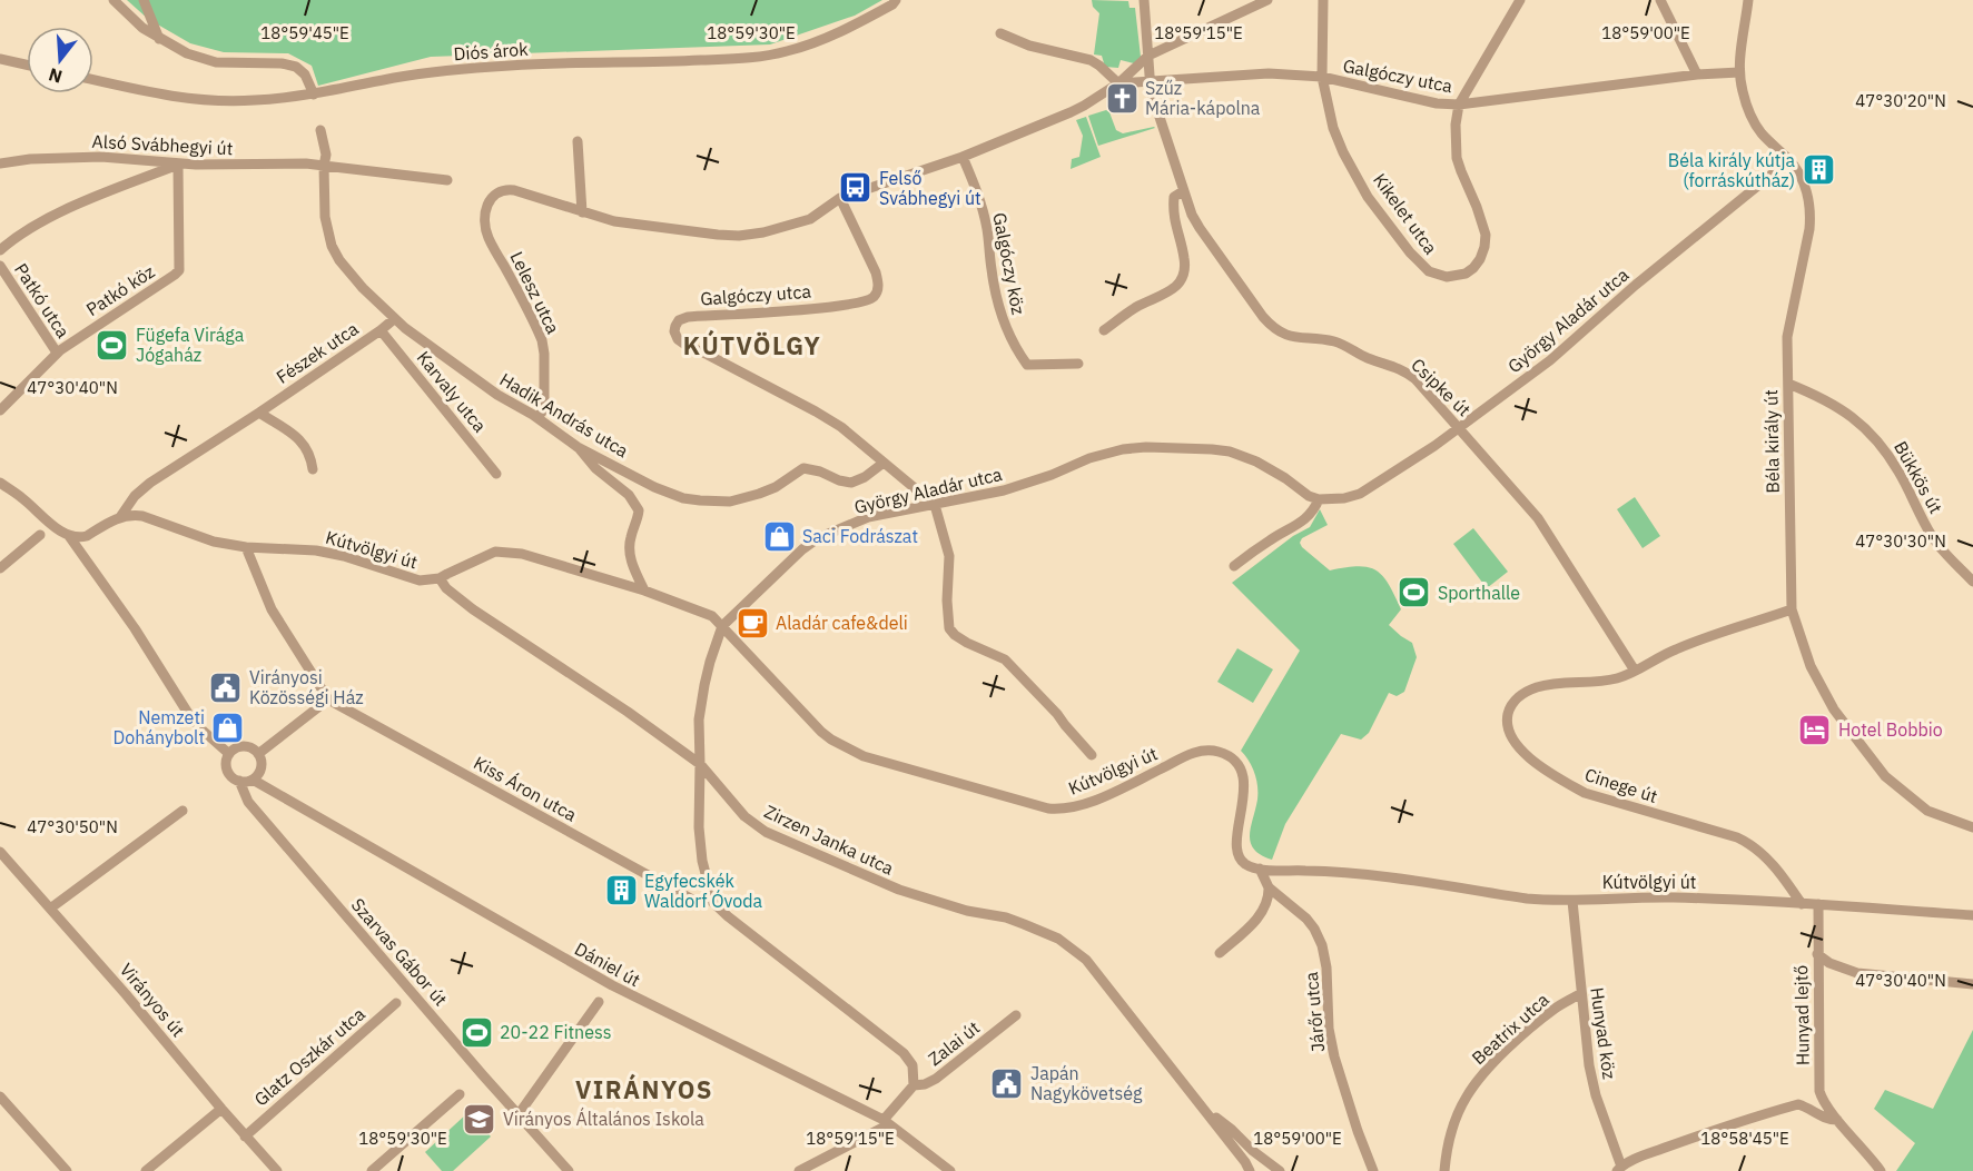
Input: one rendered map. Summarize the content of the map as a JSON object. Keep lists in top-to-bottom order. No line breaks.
{"streets":{"street":["Diós árok","Galgóczy utca","Alsó Svábhegyi út","Kikelet utca","Galgóczy köz","Patkó köz","Lelesz utca","Patkó utca","György Aladár utca","Fészek utca","Csipke út","Karvaly utca","Hadik András utca","Béla király út","Bükkös út","Kútvölgyi út","Cinege út","Kiss Áron utca","Zirzen Janka utca","Szarvas Gábor út","Dániel út","Virányos út","Járőr utca","Hunyad lejtő","Beatrix utca","Hunyad köz","Zalai út","Glatz Oszkár utca"]},"crossings":[["Galgóczy utca","Kikelet utca"],["Galgóczy utca","György Aladár utca"],["Galgóczy utca","Csipke út"],["Galgóczy utca","Hadik András utca"],["Galgóczy utca","Béla király út"],["Alsó Svábhegyi út","Patkó köz"],["Alsó Svábhegyi út","Hadik András utca"],["Patkó köz","Patkó utca"],["Lelesz utca","Hadik András utca"],["György Aladár utca","Csipke út"],["György Aladár utca","Béla király út"],["György Aladár utca","Kútvölgyi út"],["György Aladár utca","Kiss Áron utca"],["György Aladár utca","Zirzen Janka utca"],["Fészek utca","Karvaly utca"],["Fészek utca","Hadik András utca"],["Fészek utca","Kútvölgyi út"],["Csipke út","Cinege út"],["Béla király út","Bükkös út"],["Béla király út","Cinege út"],["Kútvölgyi út","Cinege út"],["Kútvölgyi út","Zirzen Janka utca"],["Kútvölgyi út","Járőr utca"],["Kútvölgyi út","Hunyad lejtő"],["Kútvölgyi út","Hunyad köz"],["Szarvas Gábor út","Dániel út"],["Dániel út","Zalai út"],["Virányos út","Glatz Oszkár utca"],["Hunyad lejtő","Hunyad köz"],["Beatrix utca","Hunyad köz"]],"districts":["KÚTVÖLGY","VIRÁNYOS"],"places":{"church":["Szűz Mária-kápolna"],"building":["Béla király kútja (forráskútház)","Egyfecskék Waldorf Óvoda"],"bus stop":["Felső Svábhegyi út"],"sports":["Fügefa Virága Jógaház","Sporthalle","20-22 Fitness"],"shop":["Saci Fodrászat","Nemzeti Dohánybolt"],"cafe":["Aladár cafe&deli"],"public building":["Virányosi Közösségi Ház","Japán Nagykövetség"],"hotel":["Hotel Bobbio"],"school or university":["Virányos Általános Iskola"]},"north":"bottom","coordinates":["18°59'45\"E","18°59'30\"E","18°59'15\"E","18°59'00\"E","47°30'20\"N","47°30'40\"N","47°30'30\"N","47°30'50\"N","18°58'45\"E"]}
